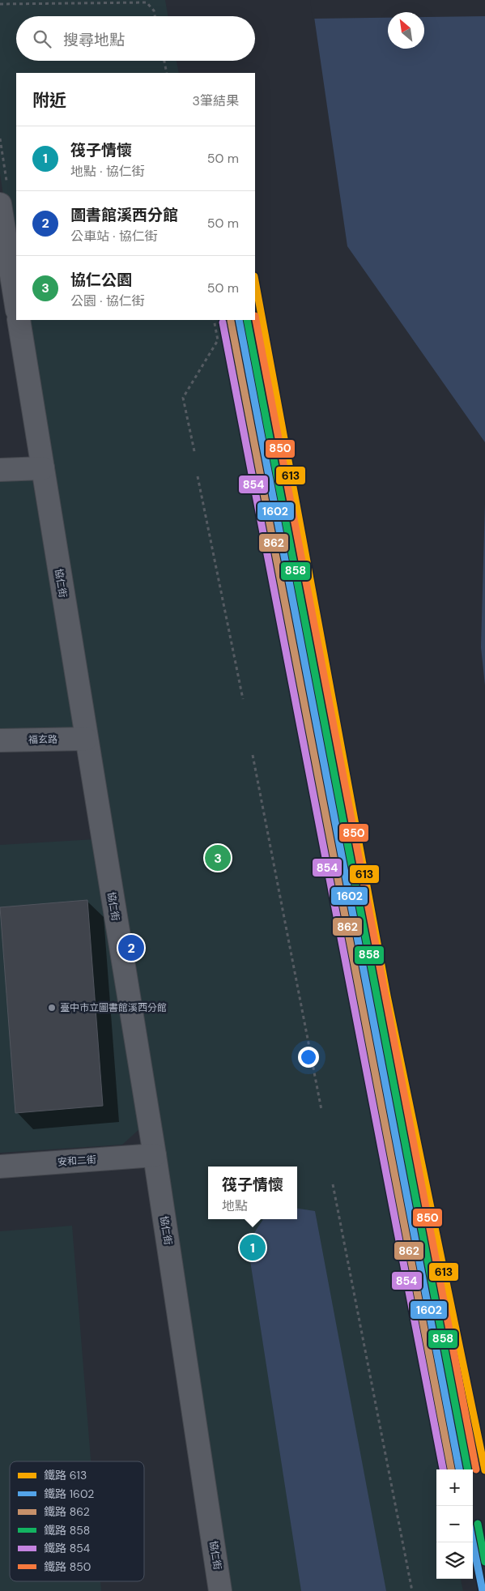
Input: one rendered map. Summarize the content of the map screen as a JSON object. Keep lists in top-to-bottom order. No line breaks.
{"streets":{"street":["協仁街","福玄路","安和二街"]},"crossings":[["協仁街","福玄路"],["協仁街","安和二街"]],"places":["臺中市立圖書館溪西分館"],"lines":["rail line 613","rail line 850","rail line 1602","rail line 858","rail line 862","rail line 854"],"legend":["鐵路 613","鐵路 1602","鐵路 862","鐵路 858","鐵路 854","鐵路 850"],"north":"top left","page":{"search":"搜尋地點","heading":["附近","3筆結果"],"list":[{"mark":"1","name":"筏子情懷","note":"地點 · 協仁街","value":"50 m"},{"mark":"2","name":"圖書館溪西分館","note":"公車站 · 協仁街","value":"50 m"},{"mark":"3","name":"協仁公園","note":"公園 · 協仁街","value":"50 m"}],"pins":["3","2","1"],"popup":["筏子情懷","地點"],"map_buttons":["+","−"]}}
